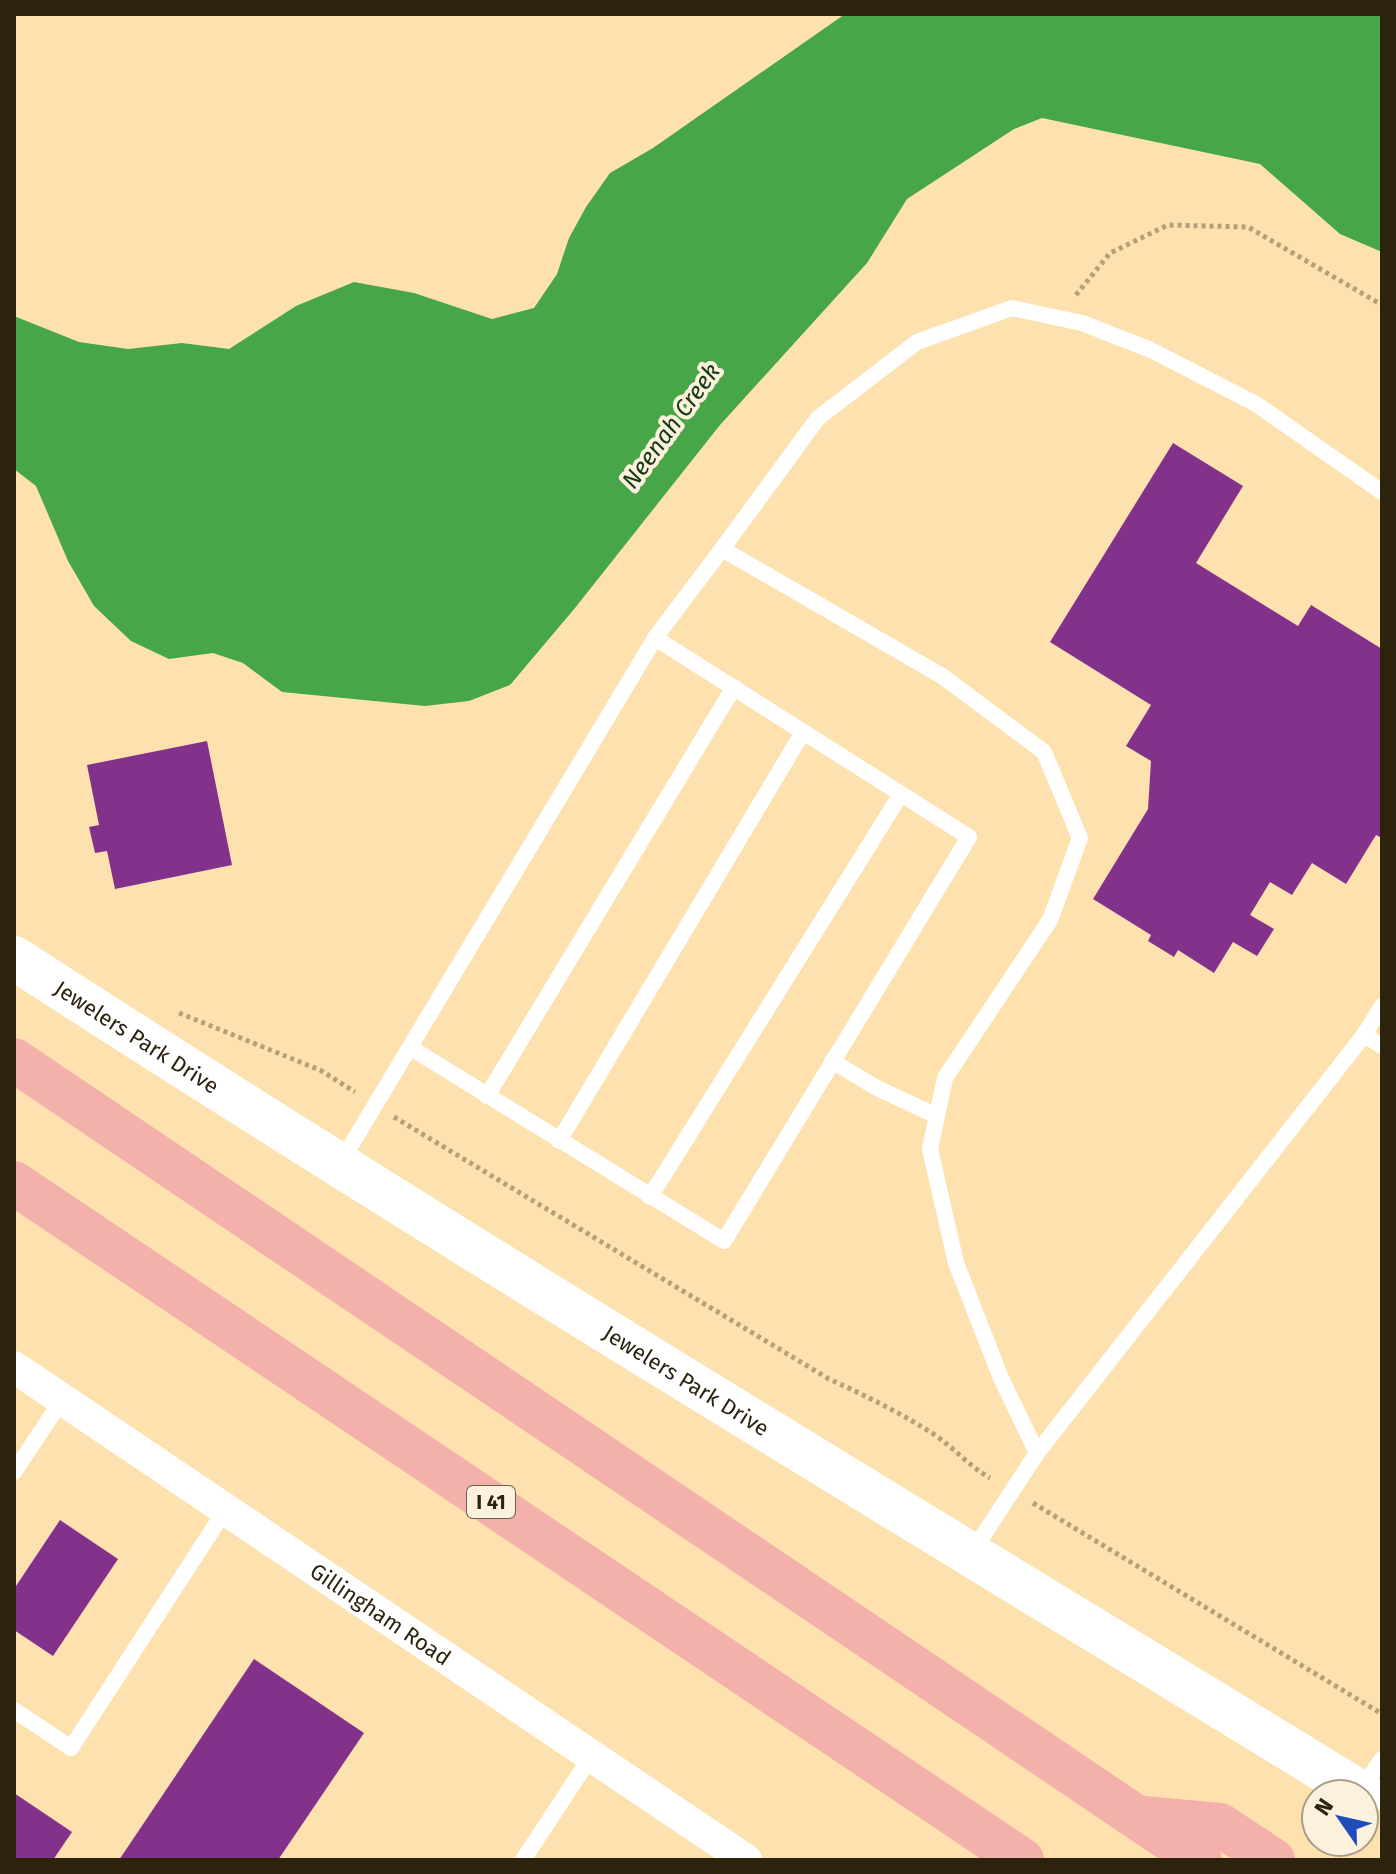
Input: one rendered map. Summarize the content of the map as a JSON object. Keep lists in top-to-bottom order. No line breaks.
{"streets":{"highway":["I 41"],"street":["Jewelers Park Drive","Gillingham Road"]},"water":["Neenah Creek"],"north":"top left"}
